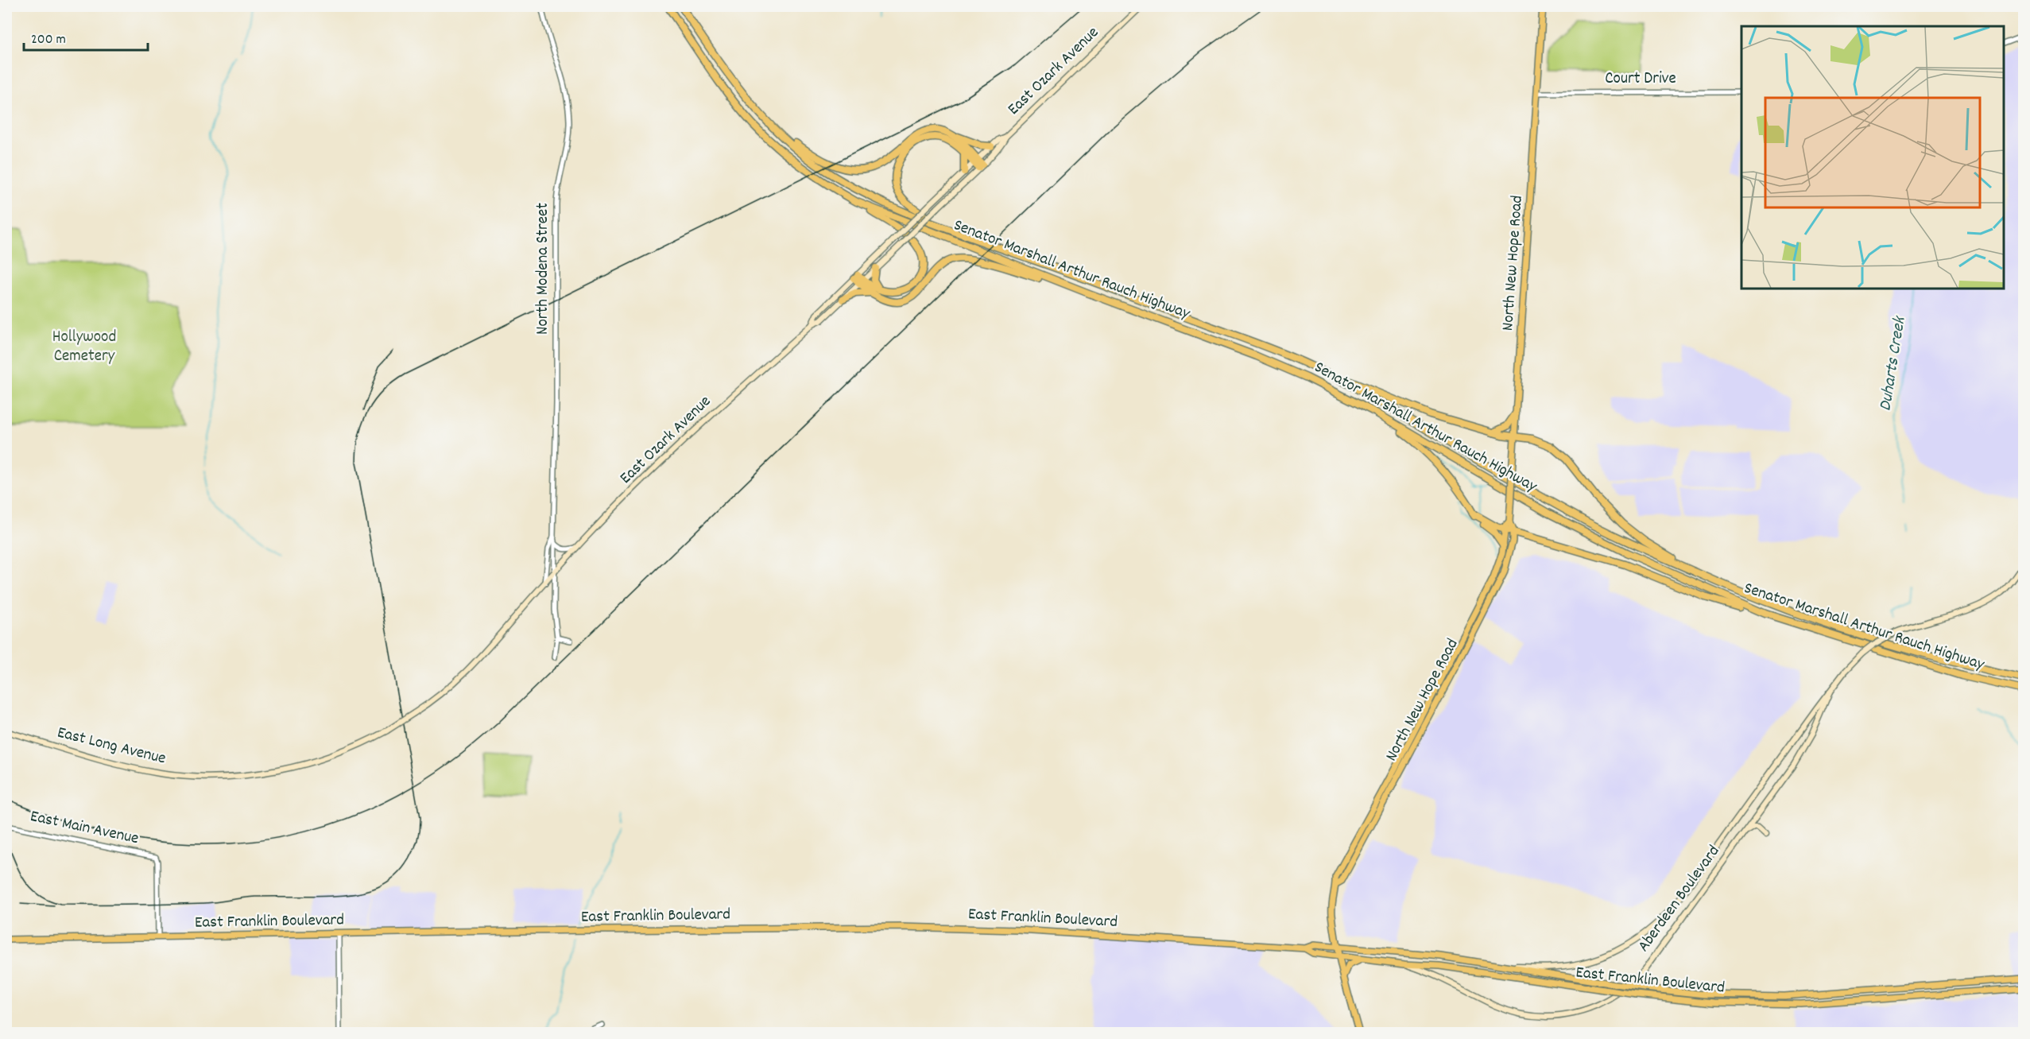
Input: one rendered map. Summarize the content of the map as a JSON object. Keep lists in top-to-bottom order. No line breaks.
{"streets":{"highway":["Senator Marshall Arthur Rauch Highway"],"main road":["East Ozark Avenue","North New Hope Road","East Long Avenue","Aberdeen Boulevard","East Franklin Boulevard"],"street":["Court Drive","North Modena Street","East Main Avenue"]},"crossings":[["East Ozark Avenue","North Modena Street"],["East Ozark Avenue","East Long Avenue"],["Court Drive","North New Hope Road"],["North New Hope Road","East Franklin Boulevard"],["North Modena Street","East Long Avenue"],["East Main Avenue","East Franklin Boulevard"],["Aberdeen Boulevard","East Franklin Boulevard"]],"water":["Duharts Creek"],"parks":["Hollywood Cemetery"],"scale_bar":"200 m"}
